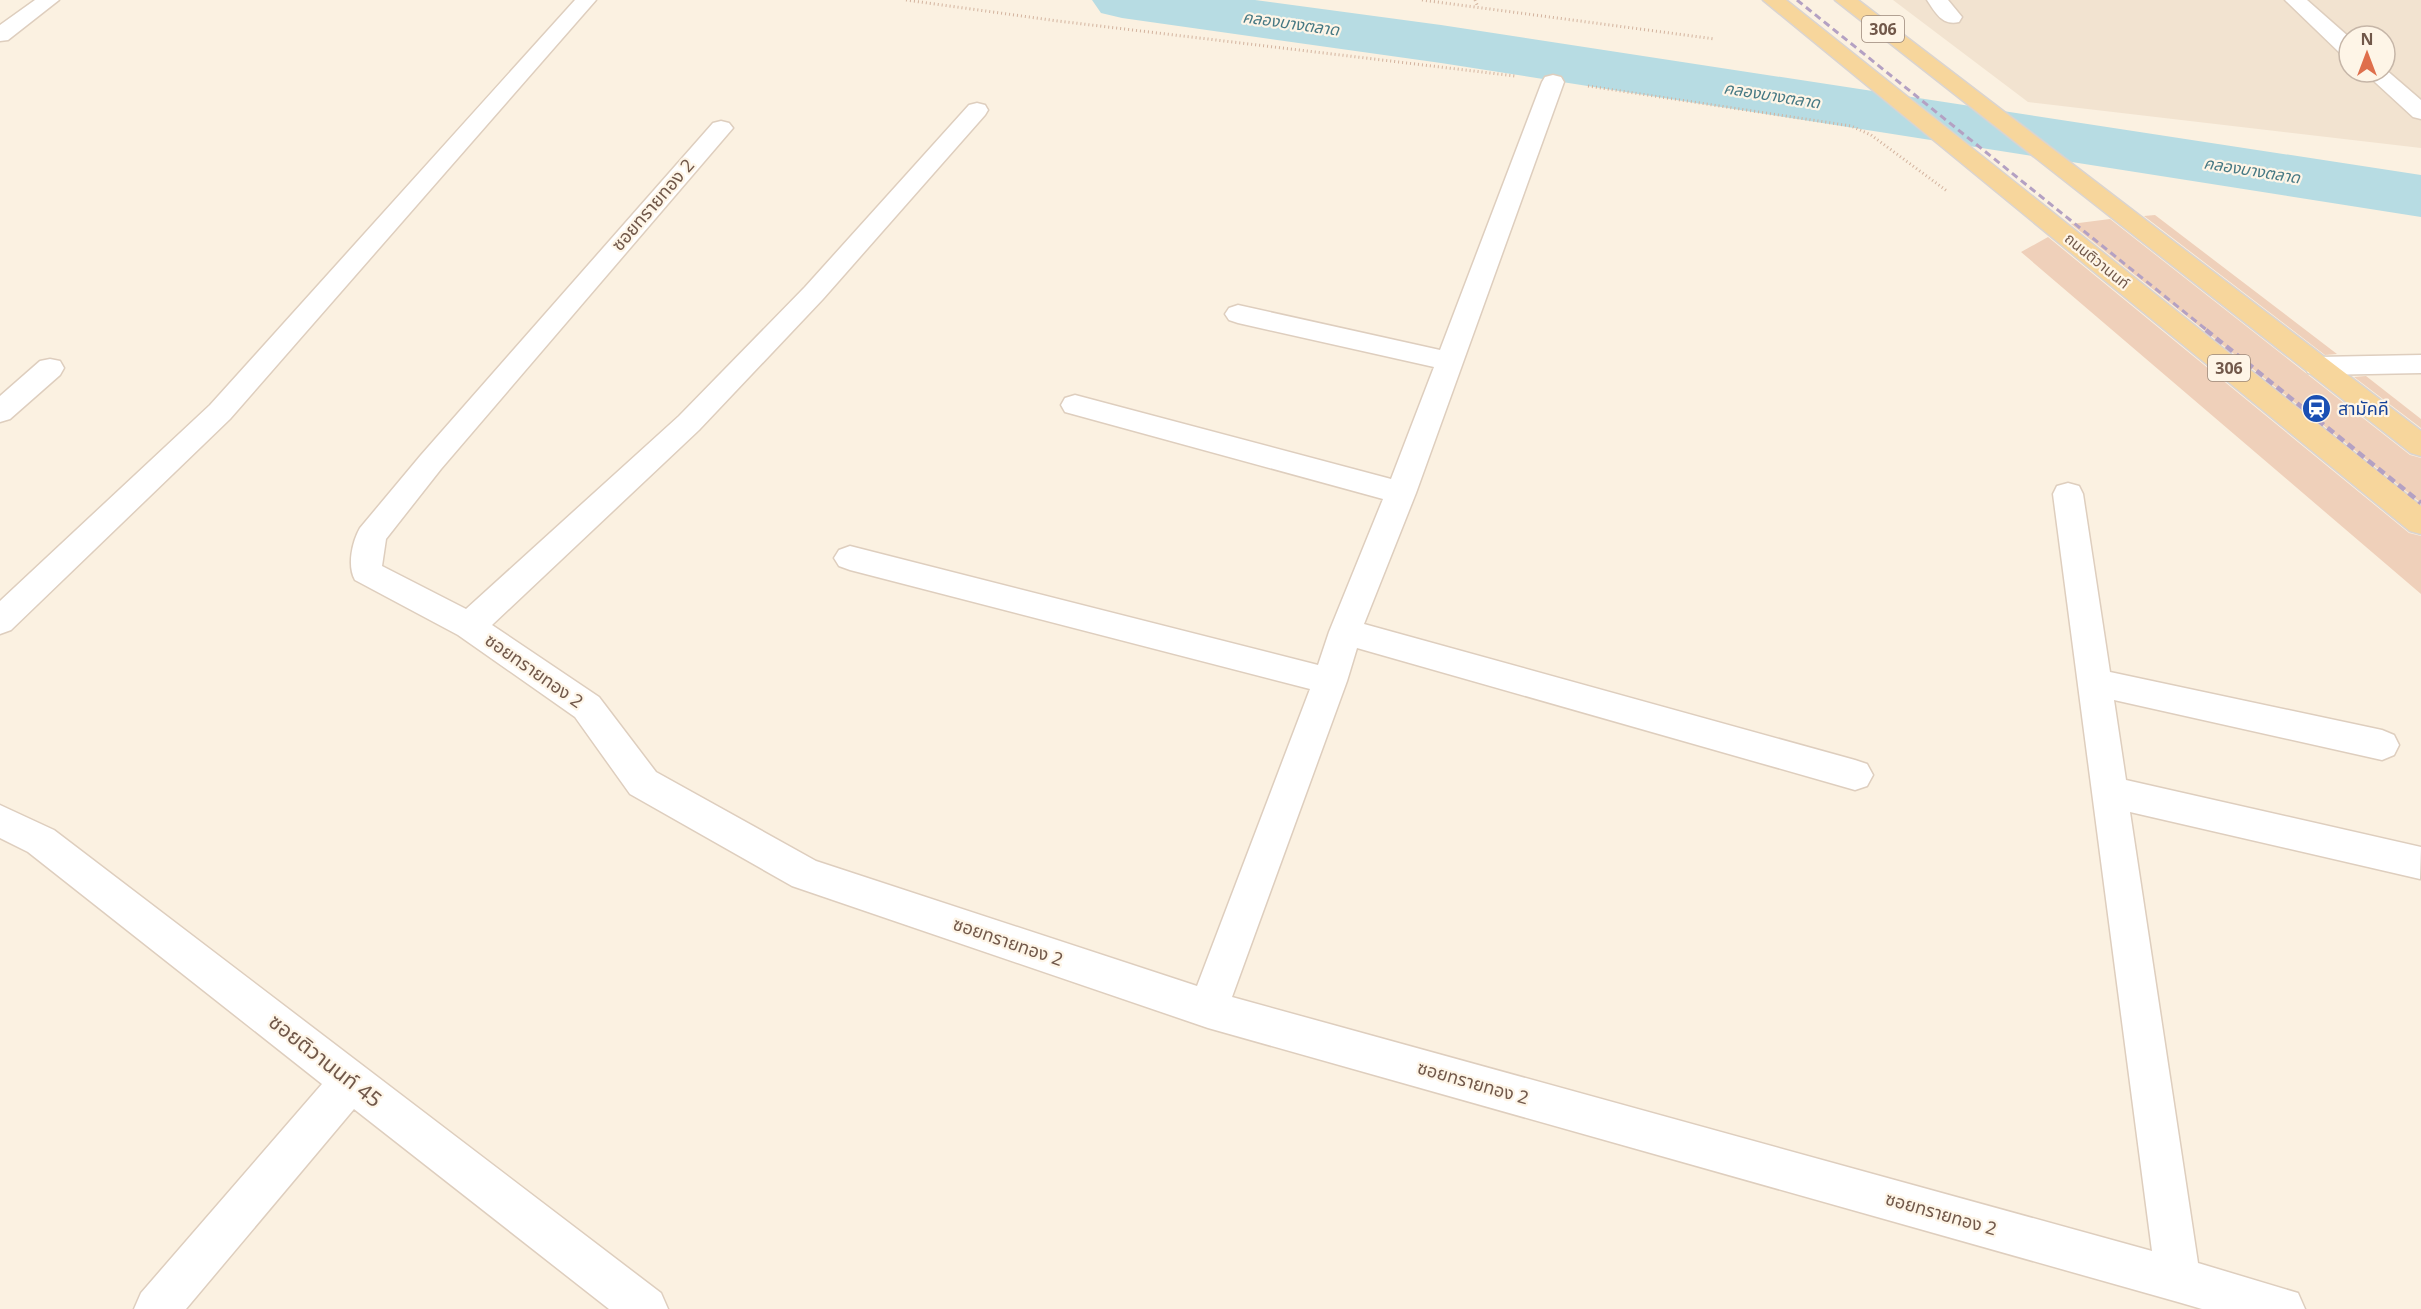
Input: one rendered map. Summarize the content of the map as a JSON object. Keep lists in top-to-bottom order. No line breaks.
{"streets":{"main road":["306","ถนนติวานนท์"],"street":["ซอยทรายทอง 2","ซอยติวานนท์ 45"]},"water":["คลองบางตลาด"],"places":{"station":["สามัคคี"]},"north":"top"}
